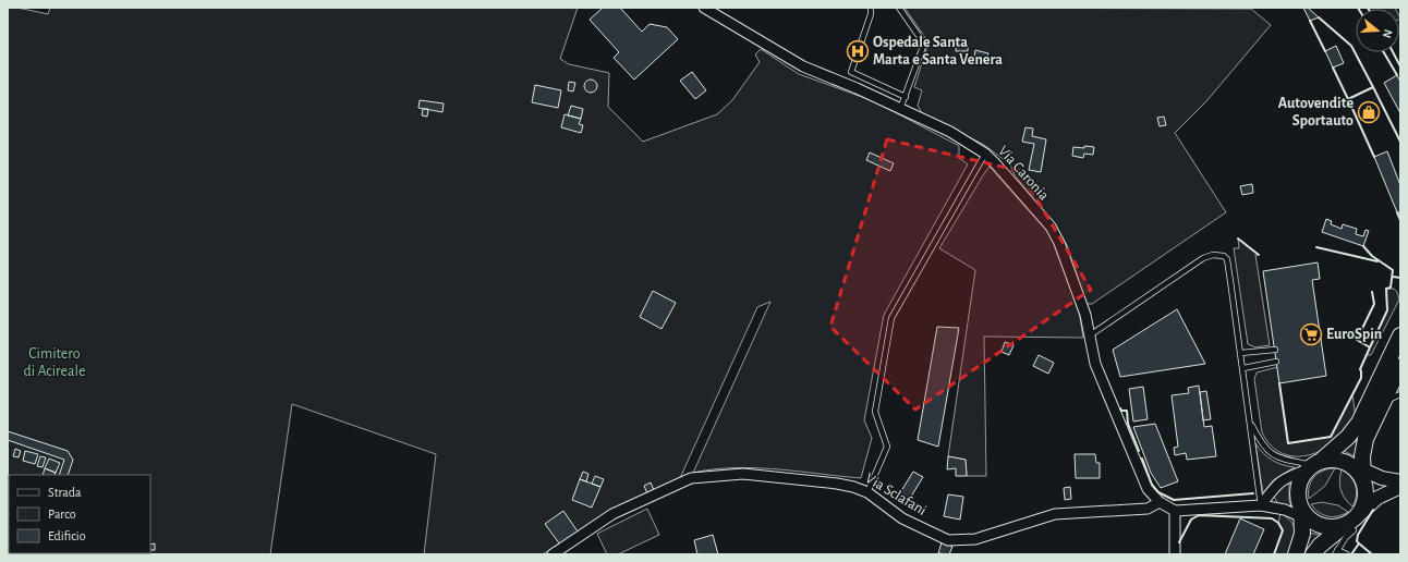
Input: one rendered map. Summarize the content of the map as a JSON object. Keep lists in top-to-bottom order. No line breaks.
{"streets":{"street":["Via Caronia","Via Sclafani"]},"crossings":[["Via Caronia","Via Sclafani"]],"parks":["Cimitero di Acireale"],"places":{"hospital":["Ospedale Santa Marta e Santa Venera"],"shop":["Autovendite Sportauto"],"supermarket":["EuroSpin"]},"legend":["Strada","Parco","Edificio"],"north":"right"}
